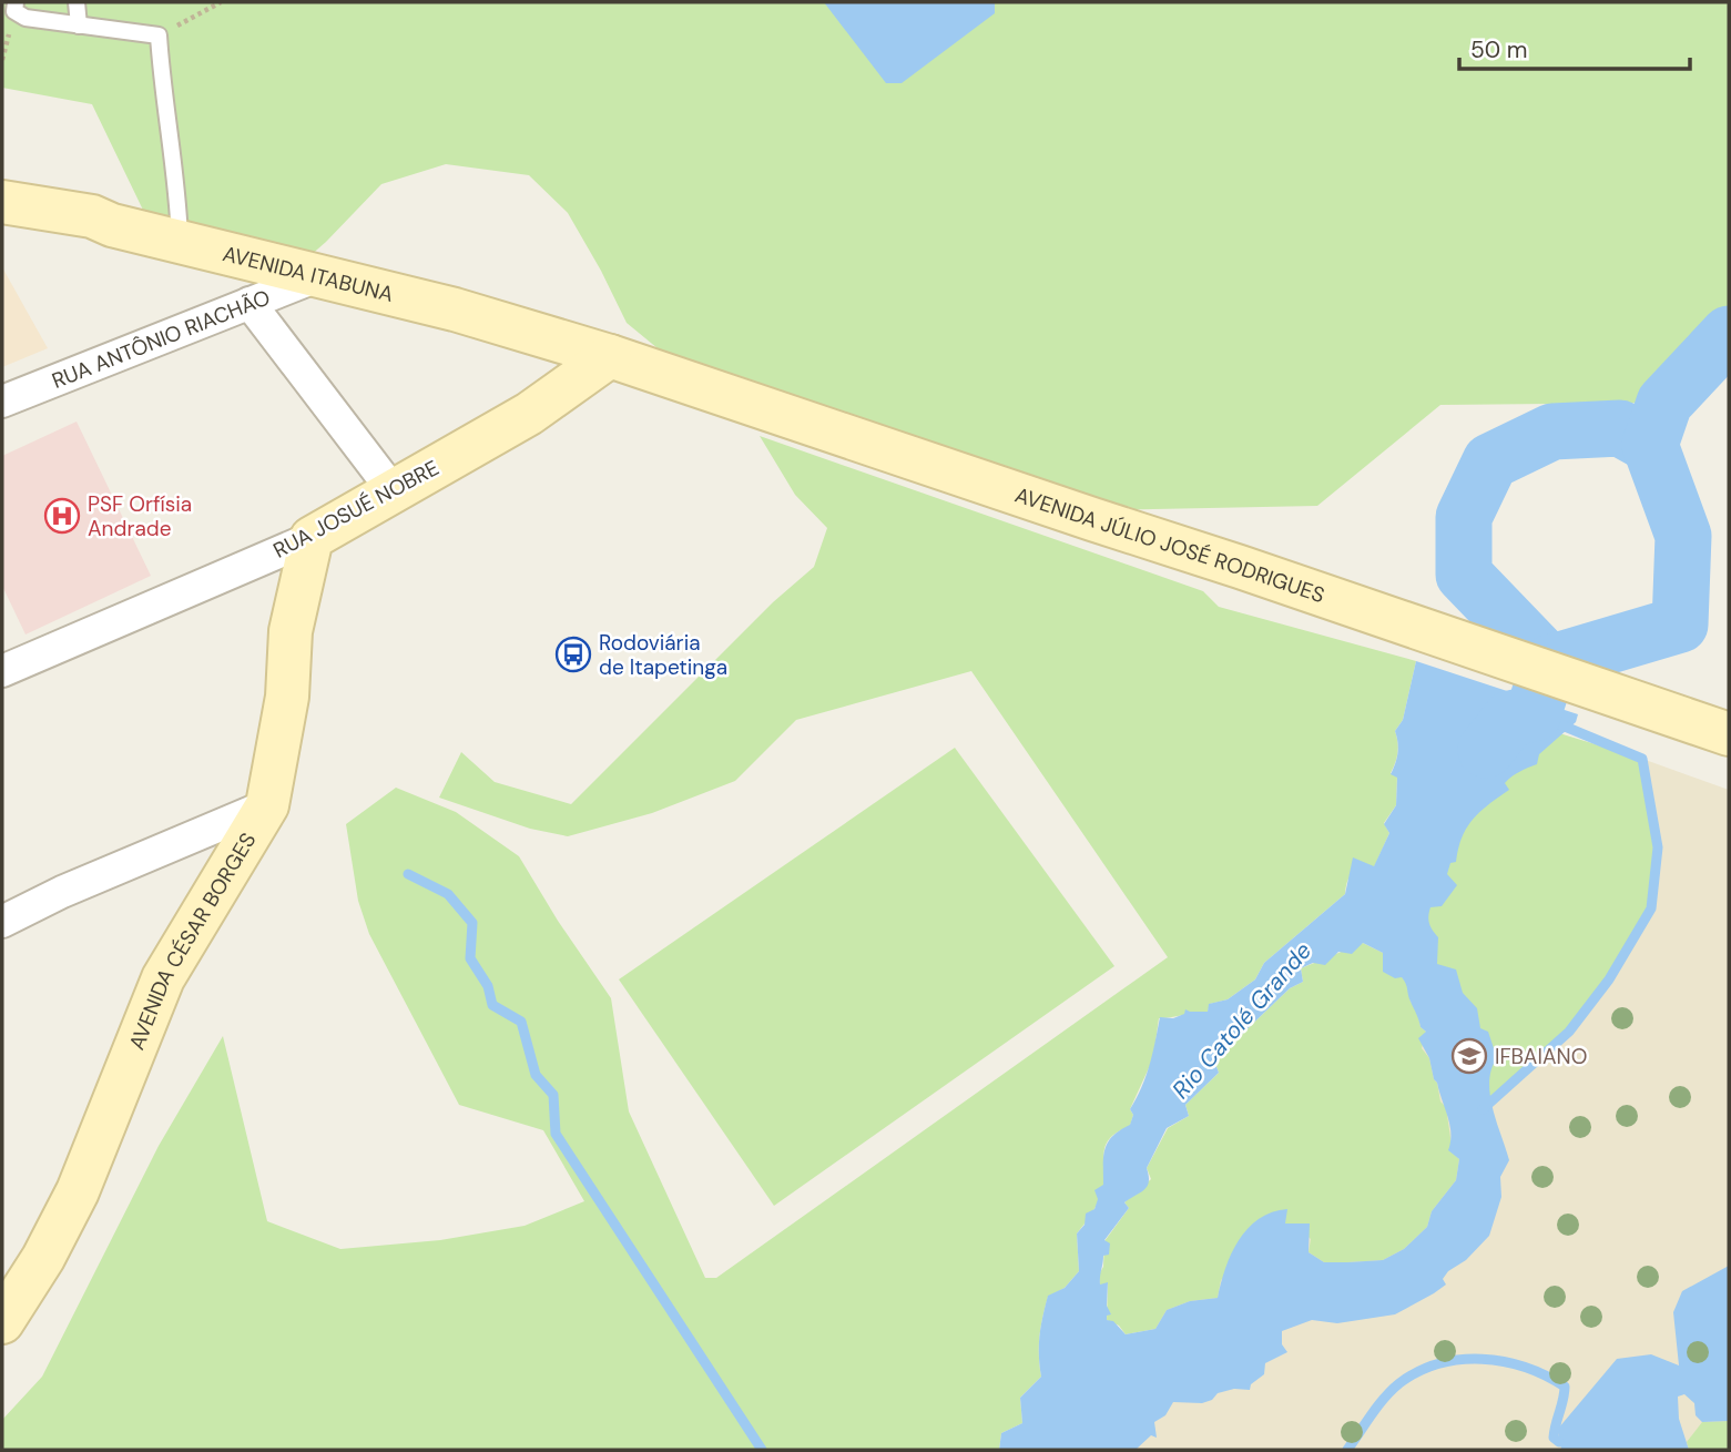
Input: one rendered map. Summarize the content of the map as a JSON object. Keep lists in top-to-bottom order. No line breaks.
{"streets":{"main road":["AVENIDA ITABUNA","RUA JOSUÉ NOBRE","AVENIDA JÚLIO JOSÉ RODRIGUES","AVENIDA CÉSAR BORGES"],"street":["RUA ANTÔNIO RIACHÃO"]},"crossings":[["AVENIDA ITABUNA","RUA ANTÔNIO RIACHÃO"],["AVENIDA ITABUNA","RUA JOSUÉ NOBRE"],["AVENIDA ITABUNA","AVENIDA JÚLIO JOSÉ RODRIGUES"],["RUA JOSUÉ NOBRE","AVENIDA JÚLIO JOSÉ RODRIGUES"],["RUA JOSUÉ NOBRE","AVENIDA CÉSAR BORGES"]],"water":["Rio Catolé Grande"],"places":{"hospital":["PSF Orfísia Andrade"],"bus stop":["Rodoviária de Itapetinga"],"school or university":["IFBAIANO"]},"scale_bar":"50 m"}
